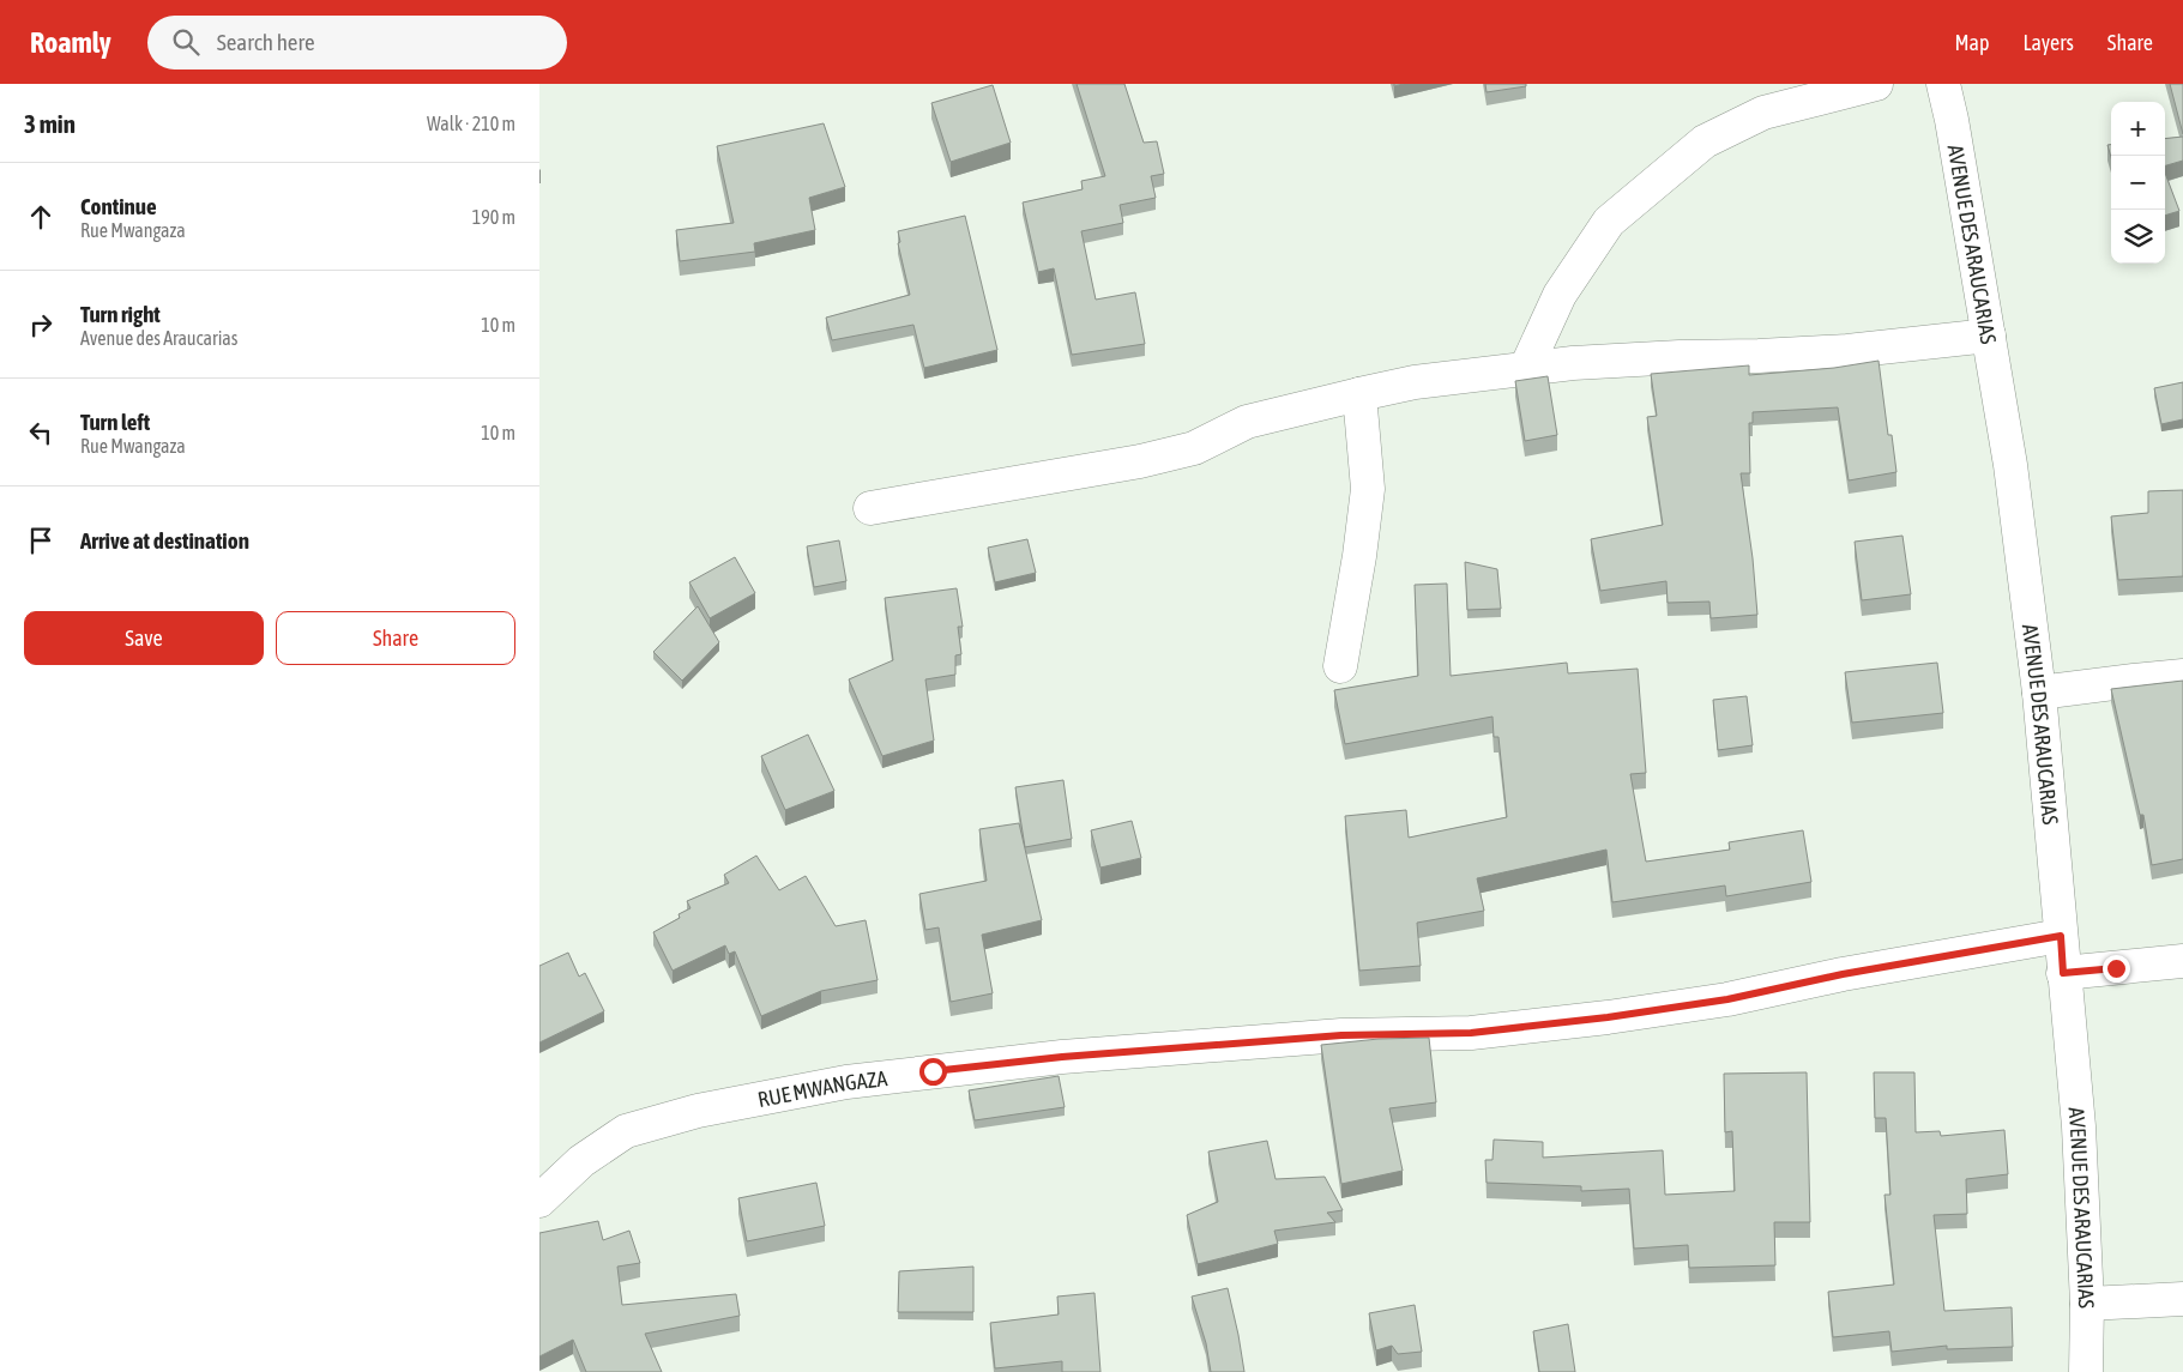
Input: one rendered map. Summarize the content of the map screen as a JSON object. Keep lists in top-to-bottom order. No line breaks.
{"streets":{"street":["AVENUE DES ARAUCARIAS","RUE MWANGAZA"]},"crossings":[["AVENUE DES ARAUCARIAS","RUE MWANGAZA"]],"page":{"header":"Roamly","search":"Search here","nav":["Map","Layers","Share"],"heading":["3 min","Walk · 210 m"],"map_buttons":["+","−"],"list":[["Continue","Rue Mwangaza","190 m"],["Turn right","Avenue des Araucarias","10 m"],["Turn left","Rue Mwangaza","10 m"],"Arrive at destination"],"buttons":["Save","Share"]}}
